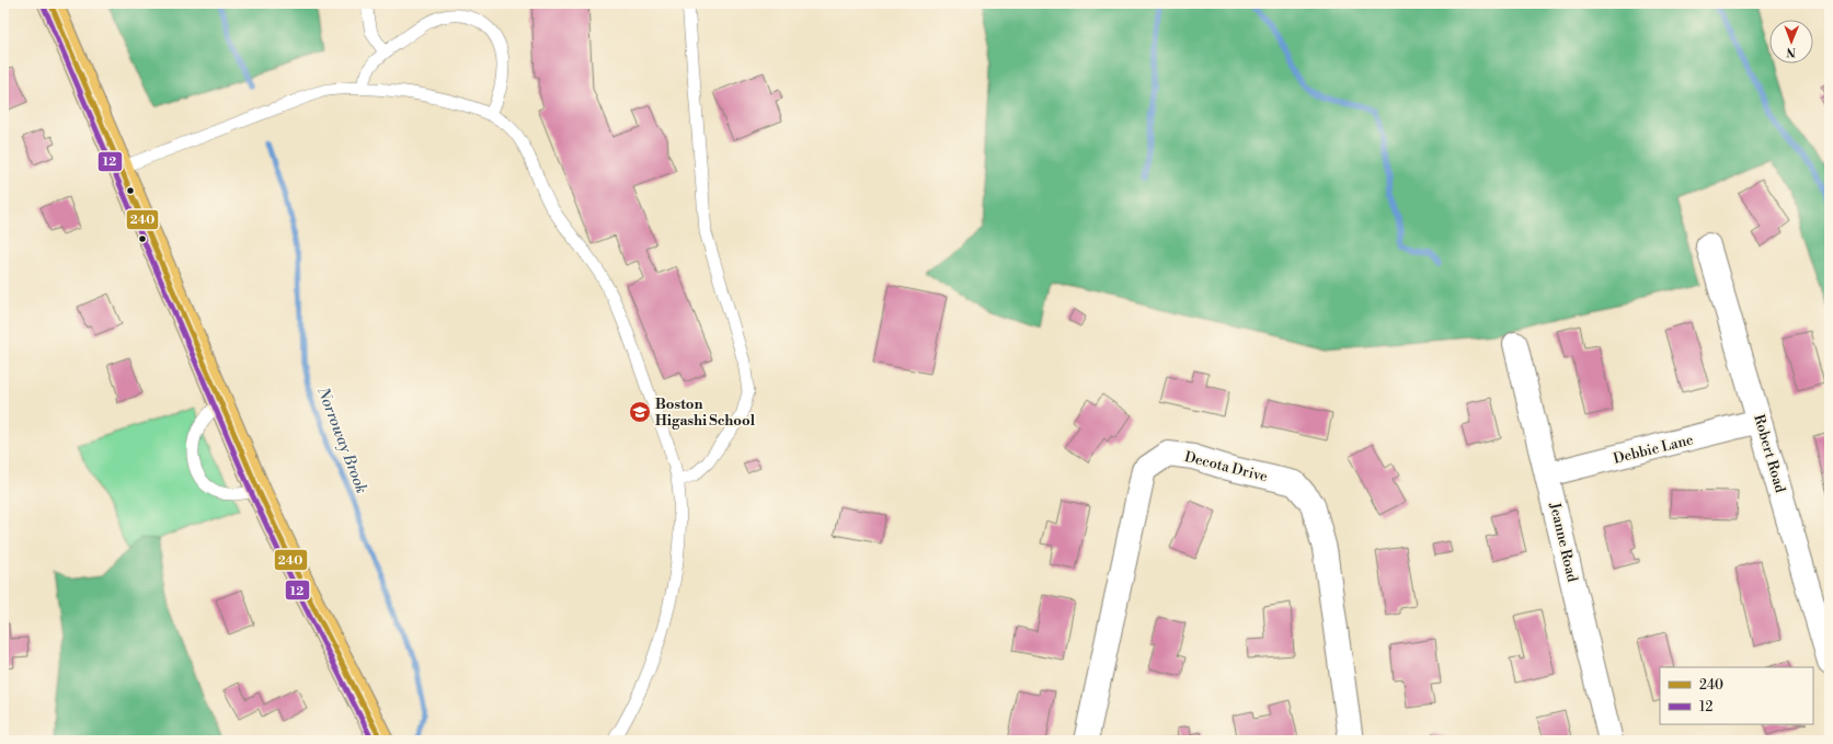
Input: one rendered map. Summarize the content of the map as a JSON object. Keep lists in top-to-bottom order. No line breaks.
{"streets":{"street":["Debbie Lane","Robert Road","Decota Drive","Jeanne Road"]},"crossings":[["Debbie Lane","Robert Road"],["Debbie Lane","Jeanne Road"]],"water":["Norroway Brook"],"places":{"school or university":["Boston Higashi School"]},"lines":["transit line 240","transit line 12"],"legend":["240","12"],"north":"bottom"}
